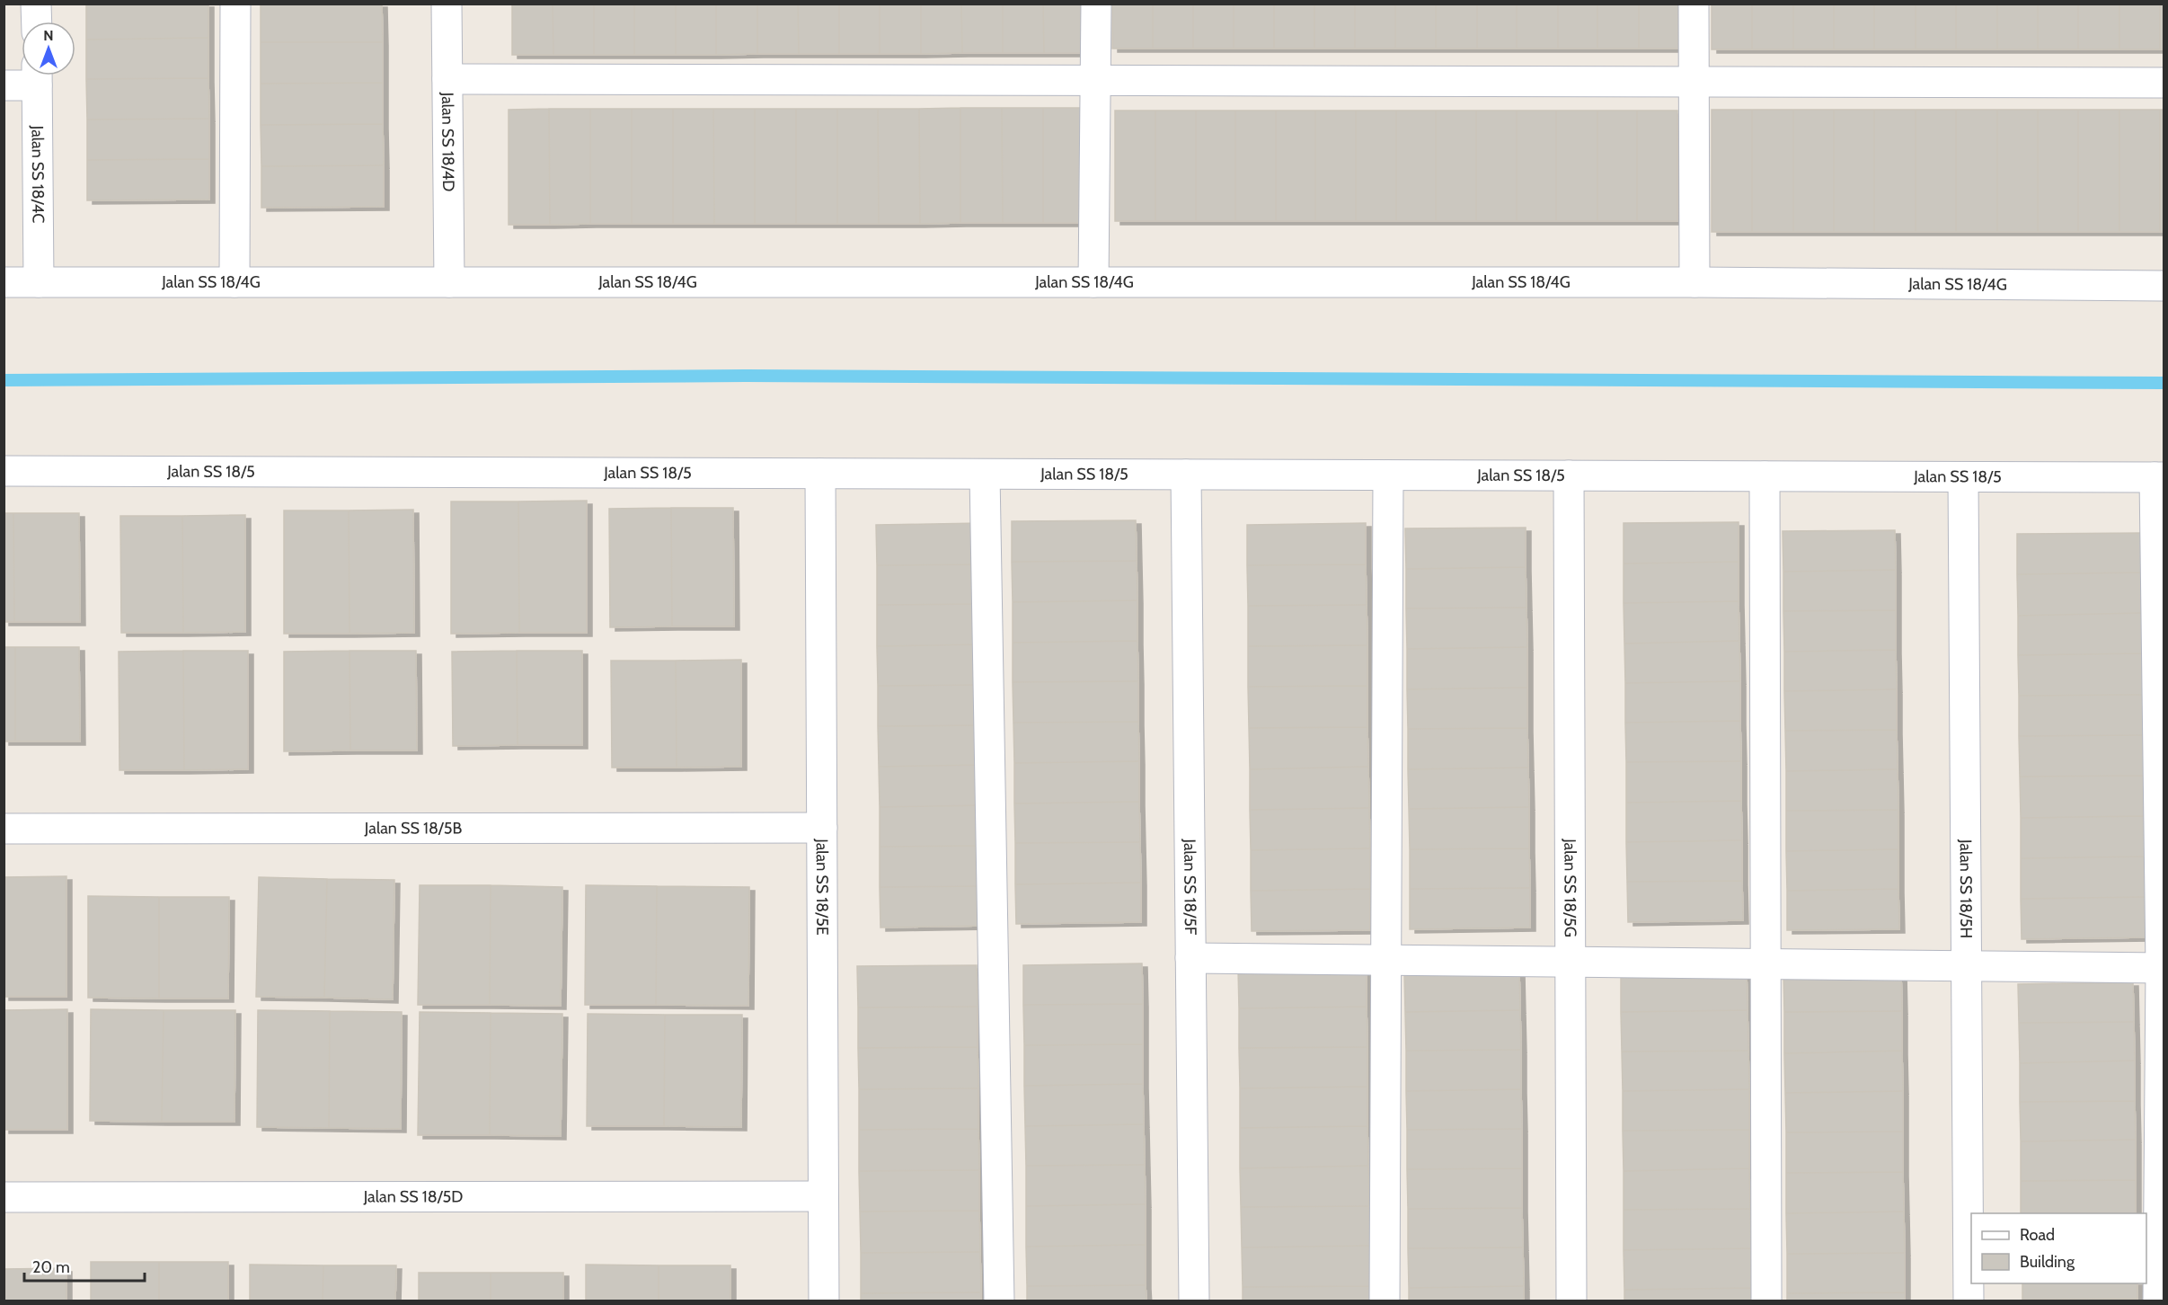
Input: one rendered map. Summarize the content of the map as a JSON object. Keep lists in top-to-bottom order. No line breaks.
{"streets":{"street":["Jalan SS 18/4D","Jalan SS 18/4C","Jalan SS 18/4G","Jalan SS 18/5","Jalan SS 18/5B","Jalan SS 18/5E","Jalan SS 18/5F","Jalan SS 18/5G","Jalan SS 18/5H","Jalan SS 18/5D"]},"crossings":[["Jalan SS 18/4D","Jalan SS 18/4G"],["Jalan SS 18/4C","Jalan SS 18/4G"],["Jalan SS 18/5","Jalan SS 18/5E"],["Jalan SS 18/5","Jalan SS 18/5F"],["Jalan SS 18/5","Jalan SS 18/5G"],["Jalan SS 18/5","Jalan SS 18/5H"],["Jalan SS 18/5B","Jalan SS 18/5E"],["Jalan SS 18/5E","Jalan SS 18/5D"]],"legend":["Road","Building"],"scale_bar":"20 m","north":"top"}
